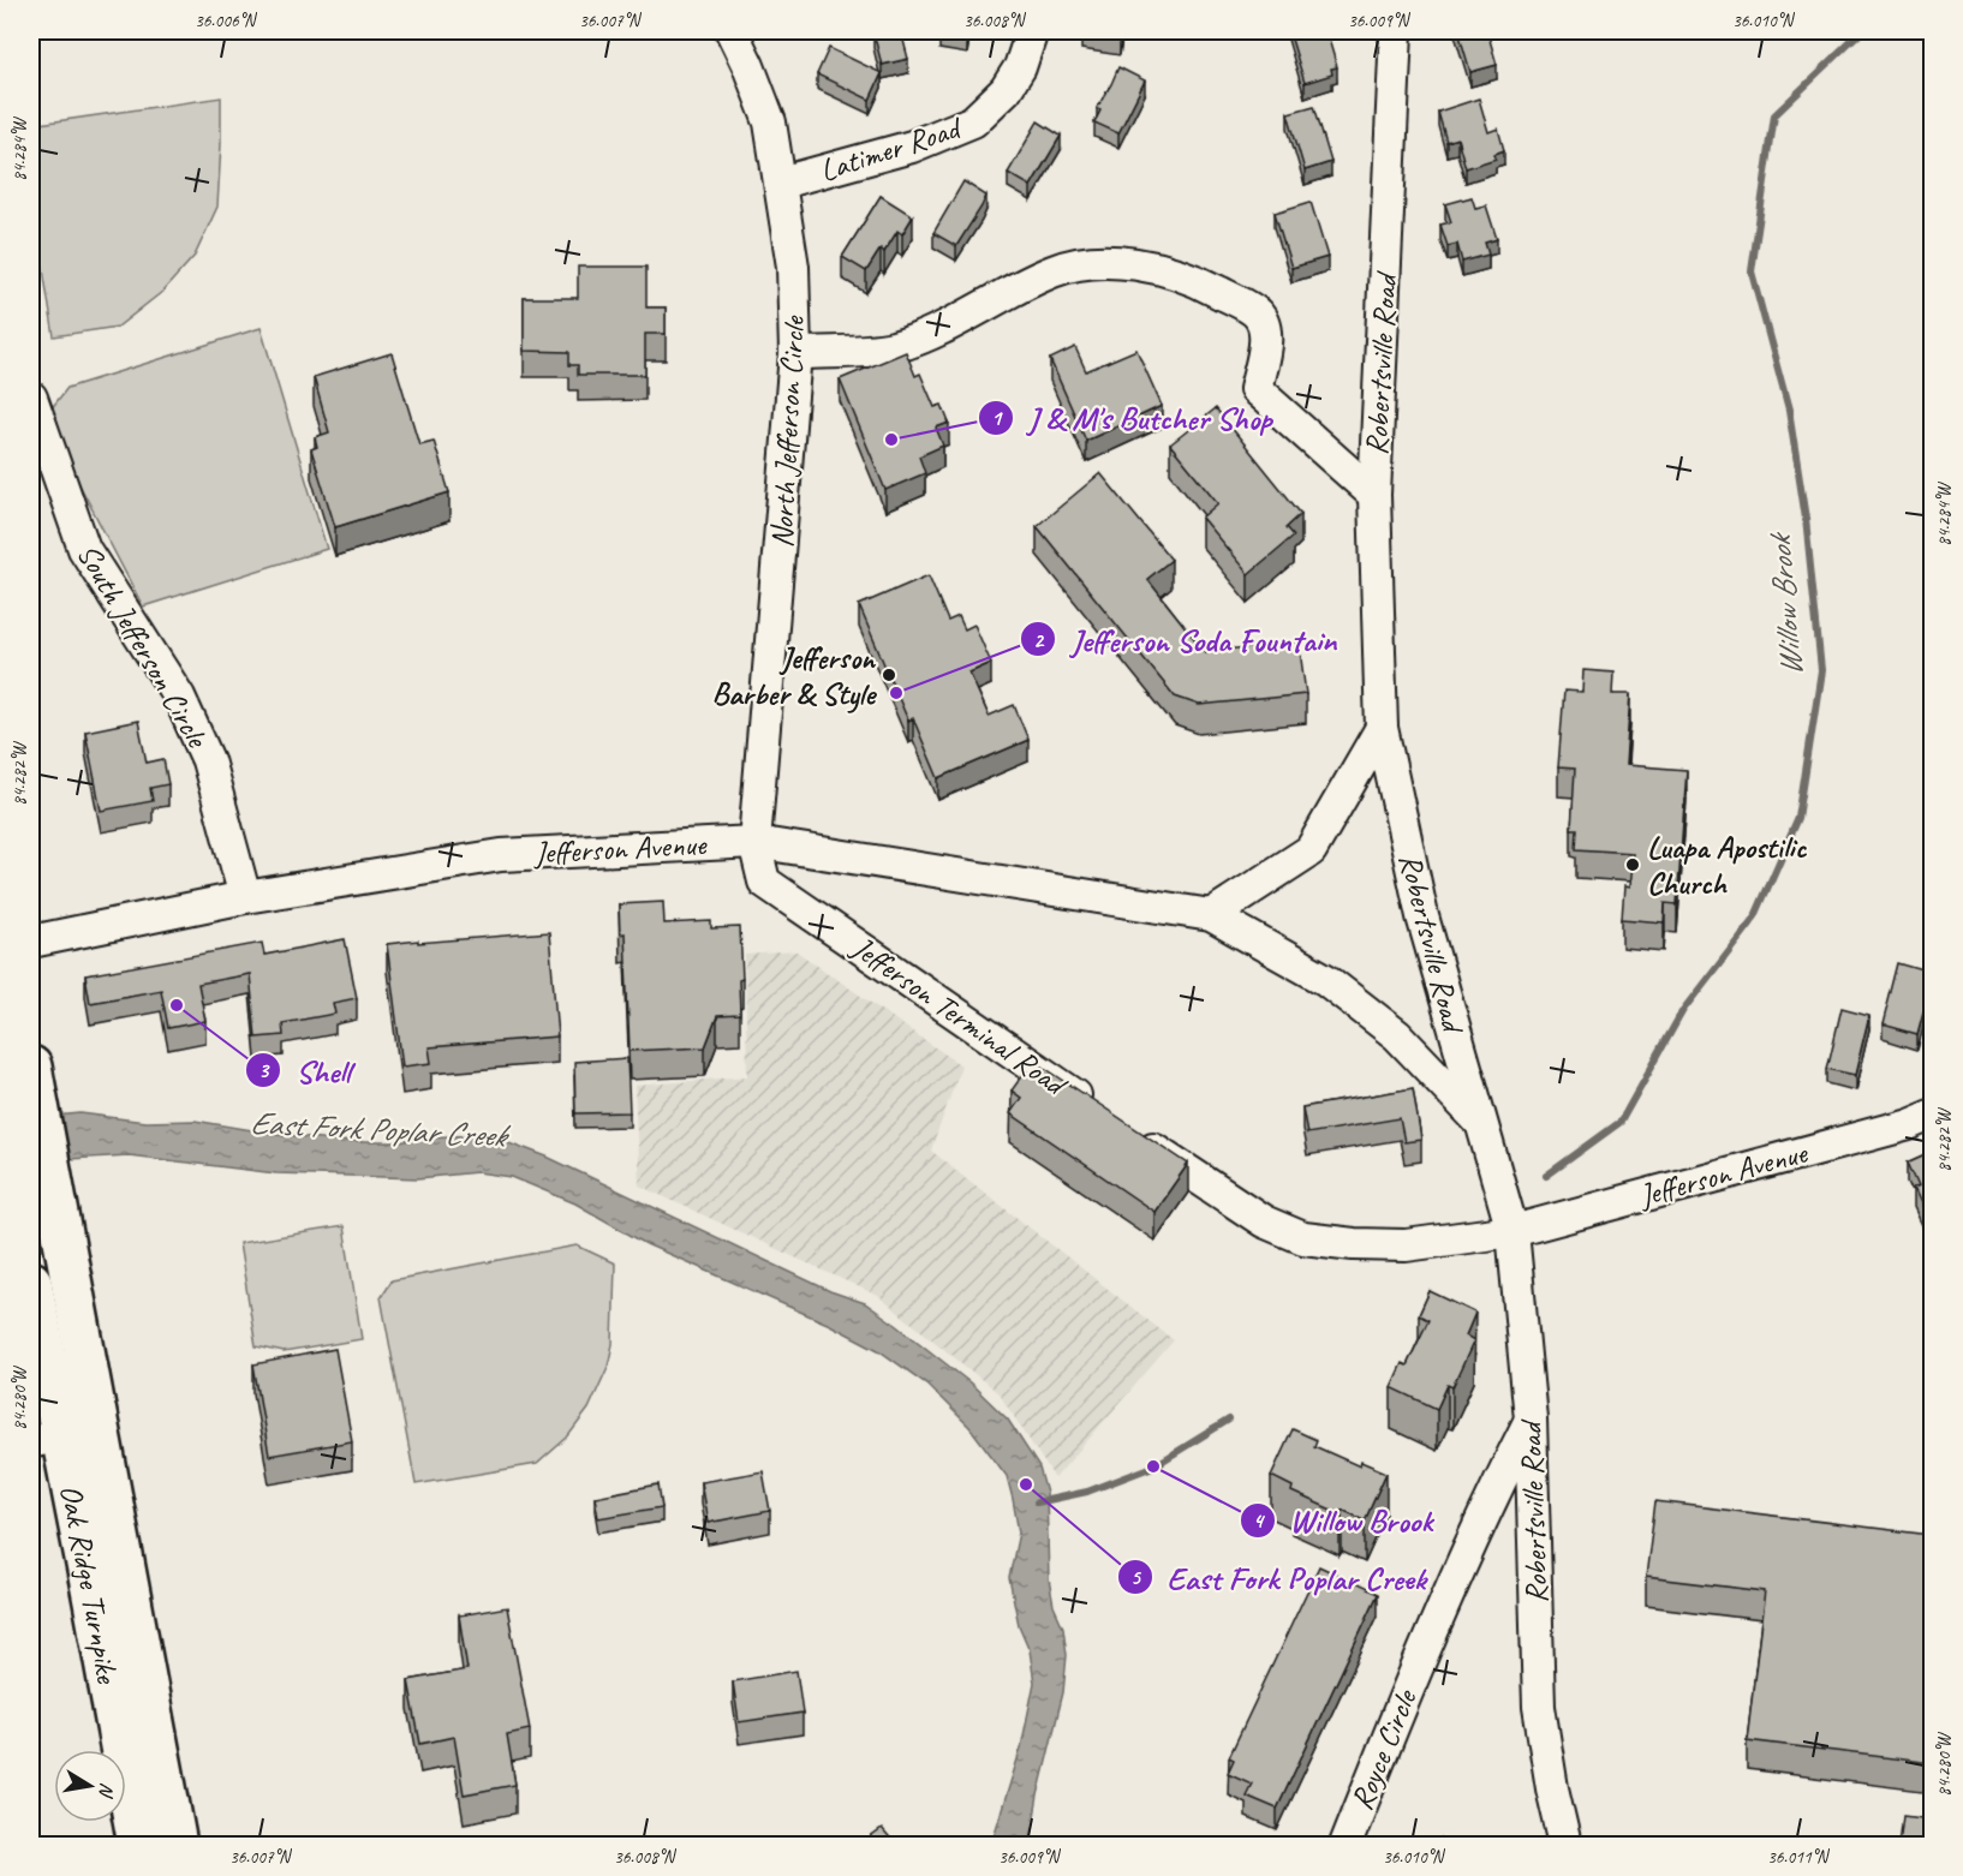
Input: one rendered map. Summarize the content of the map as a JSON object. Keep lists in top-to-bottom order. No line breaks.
{"streets":{"highway":["Oak Ridge Turnpike"],"street":["Latimer Road","Robertsville Road","North Jefferson Circle","South Jefferson Circle","Jefferson Avenue","Jefferson Terminal Road","Royce Circle"]},"crossings":[["Latimer Road","North Jefferson Circle"],["Robertsville Road","Jefferson Avenue"],["Robertsville Road","Royce Circle"],["North Jefferson Circle","Jefferson Avenue"],["North Jefferson Circle","Jefferson Terminal Road"],["South Jefferson Circle","Jefferson Avenue"],["Jefferson Avenue","Jefferson Terminal Road"]],"water":["Willow Brook","East Fork Poplar Creek"],"places":["J & M's Butcher Shop","Jefferson Barber & Style","Jefferson Soda Fountain","Luapa Apostilic Church","Shell","Willow Brook","East Fork Poplar Creek"],"north":"right","coordinates":["36.006°N","36.007°N","36.008°N","36.009°N","36.010°N","84.284°W","84.282°W","84.280°W","36.011°N"]}
